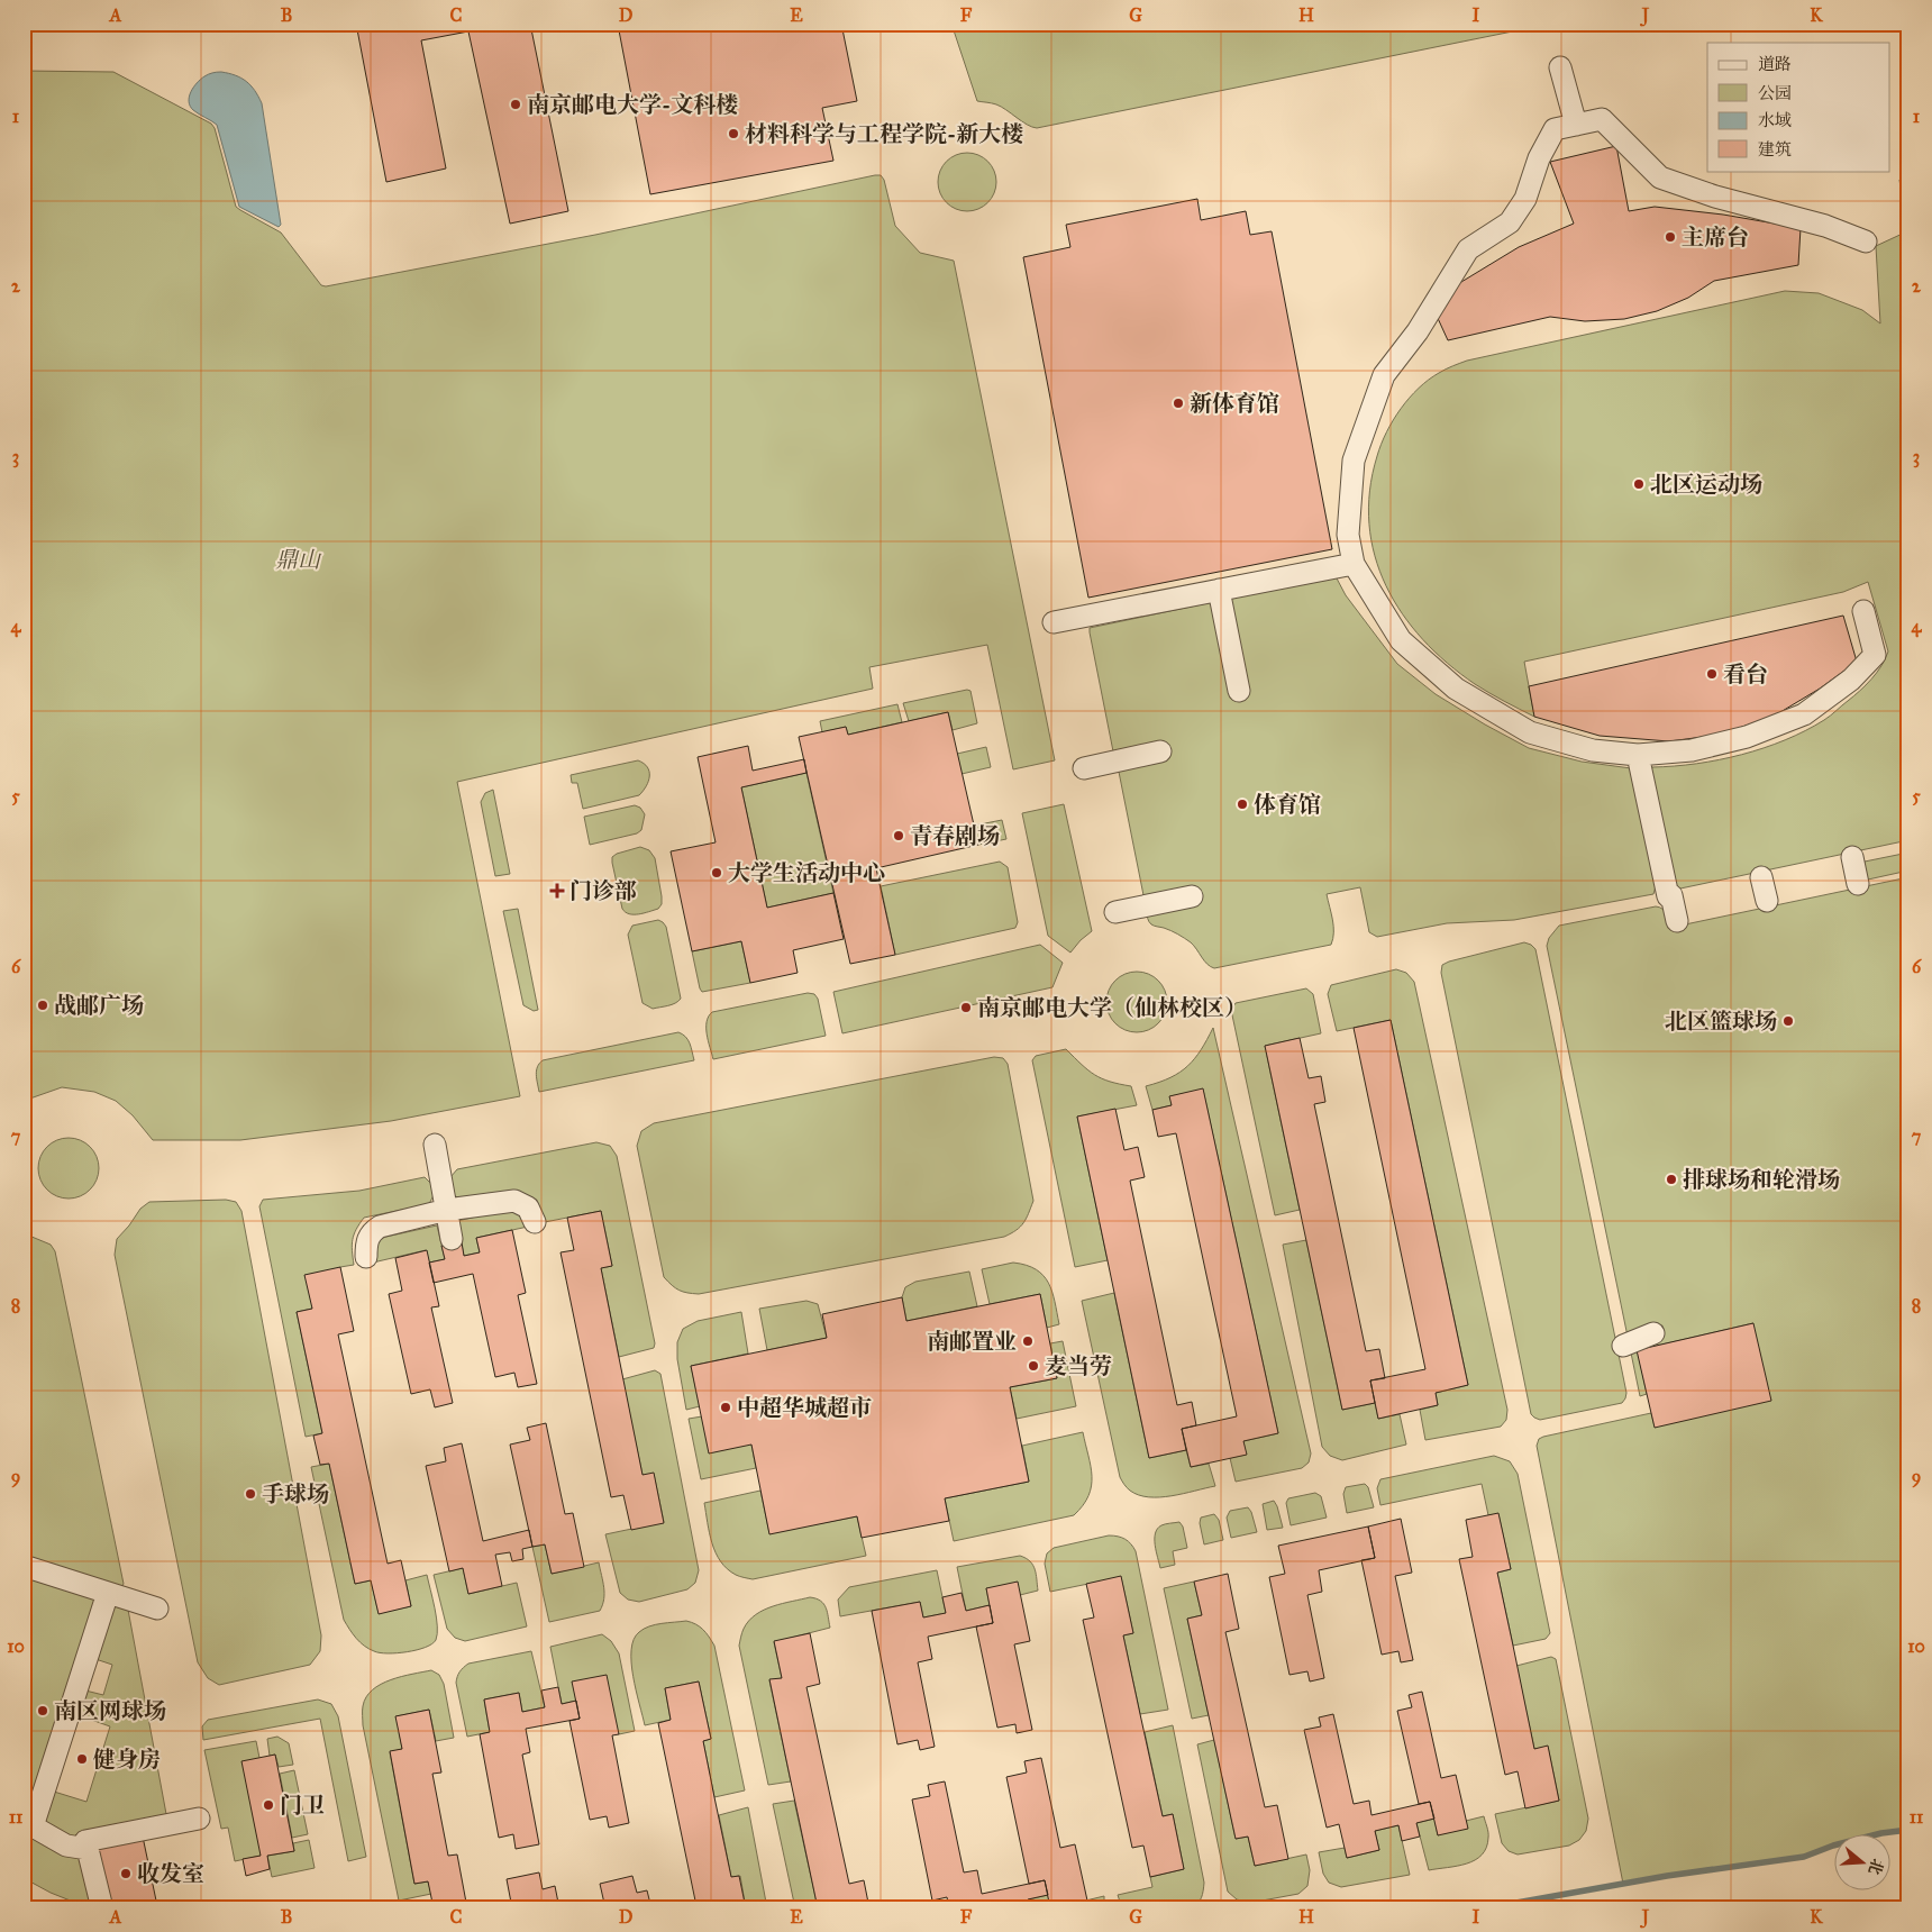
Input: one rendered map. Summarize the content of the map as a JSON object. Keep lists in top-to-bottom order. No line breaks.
{"parks":["鼎山"],"places":{"other":["南京邮电大学-文科楼","材料科学与工程学院-新大楼","主席台","新体育馆","北区运动场","看台","体育馆","青春剧场","大学生活动中心","战邮广场","南京邮电大学（仙林校区）","北区篮球场","排球场和轮滑场","南邮置业","麦当劳","中超华城超市","手球场","南区网球场","健身房","门卫","收发室"],"health":["门诊部"]},"legend":["道路","公园","水域","建筑"],"north":"right","grid":{"columns":["A","B","C","D","E","F","G","H","I","J","K"],"rows":["1","2","3","4","5","6","7","8","9","10","11"]}}
